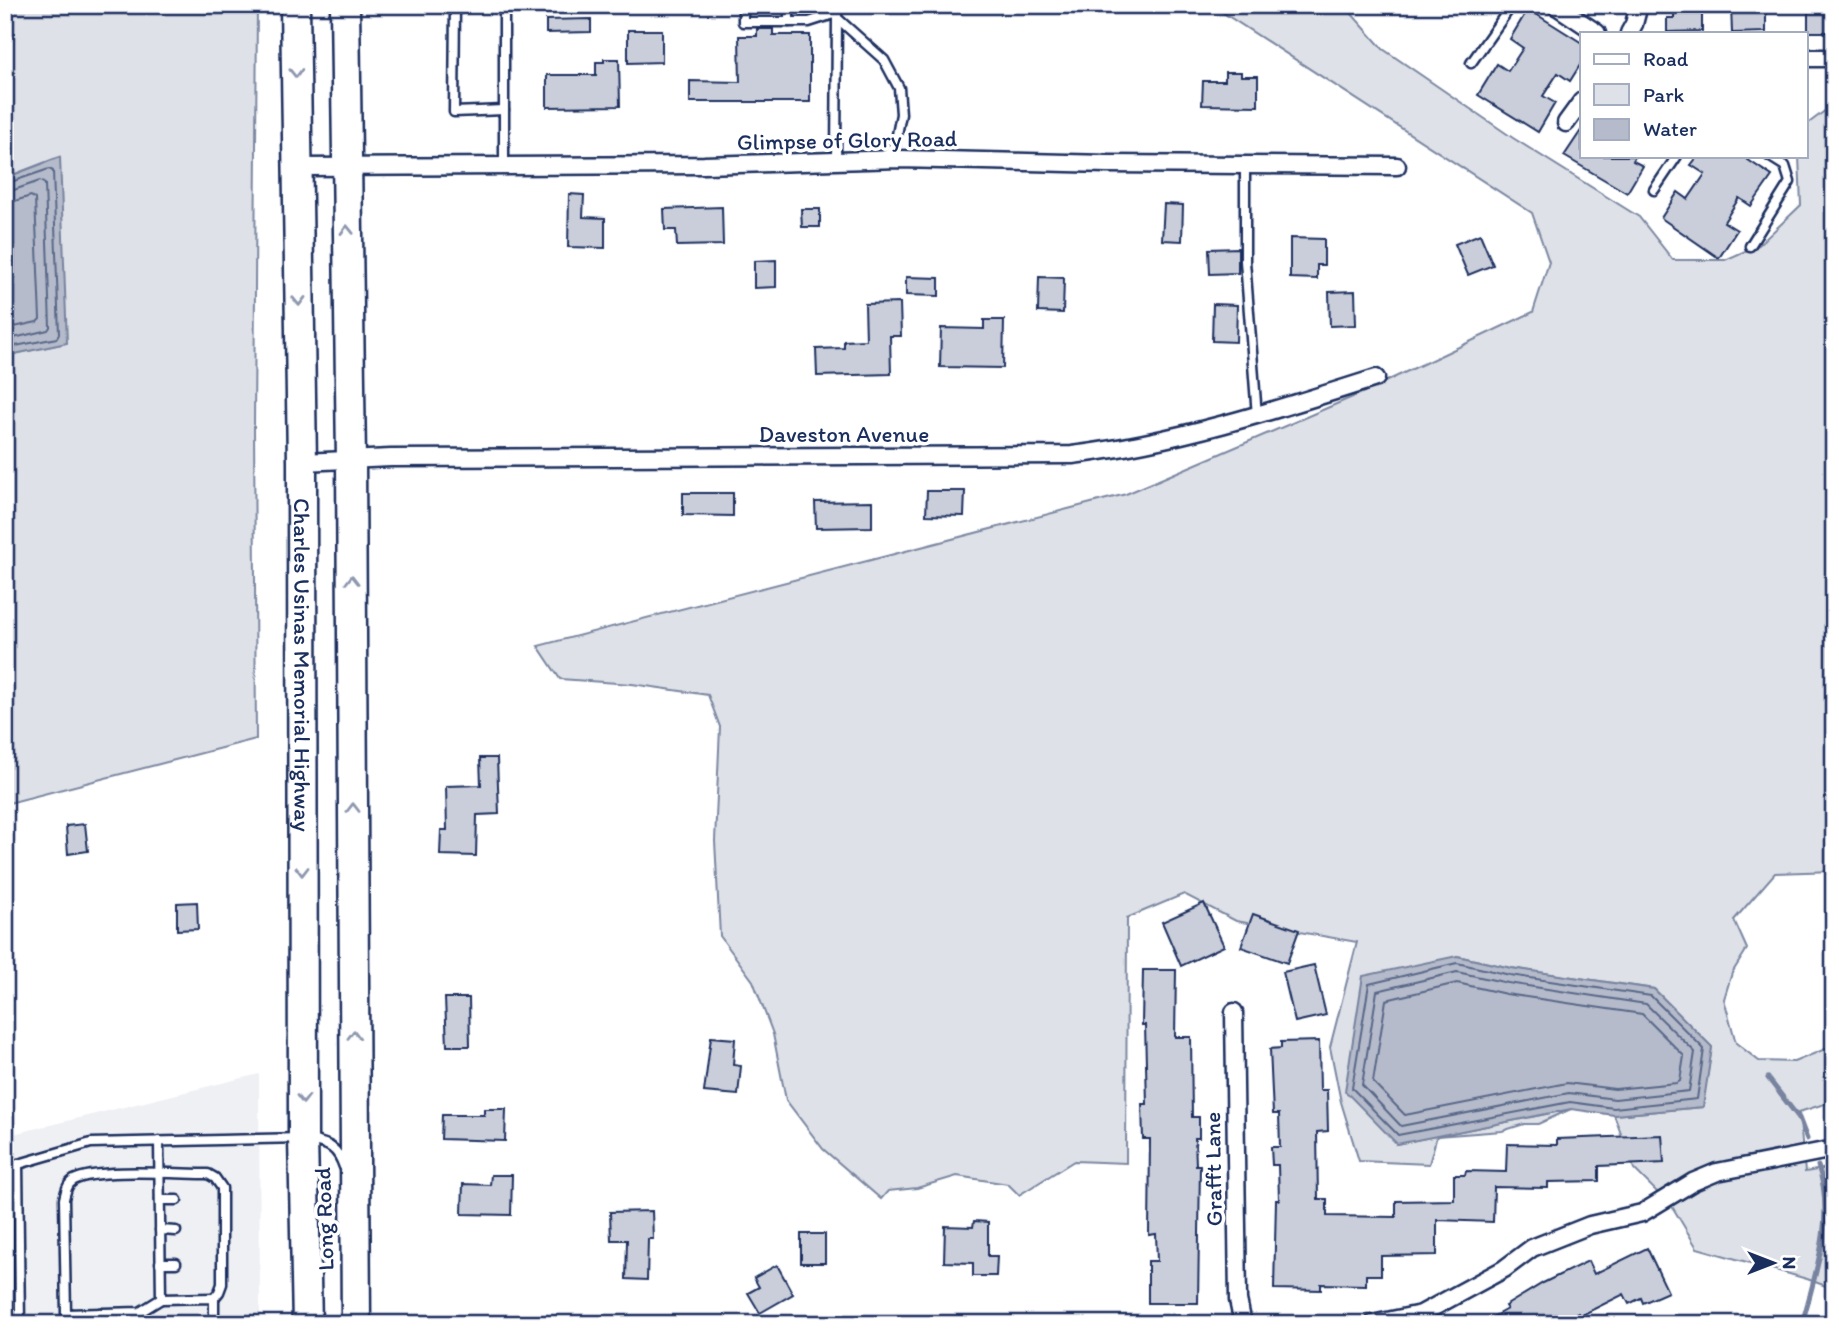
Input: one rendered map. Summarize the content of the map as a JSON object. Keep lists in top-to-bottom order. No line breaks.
{"streets":{"highway":["Charles Usinas Memorial Highway"],"street":["Glimpse of Glory Road","Daveston Avenue","Grafft Lane"],"lane":["Long Road"]},"crossings":[["Glimpse of Glory Road","Charles Usinas Memorial Highway"],["Daveston Avenue","Charles Usinas Memorial Highway"],["Charles Usinas Memorial Highway","Long Road"]],"legend":["Road","Park","Water"],"north":"right"}
